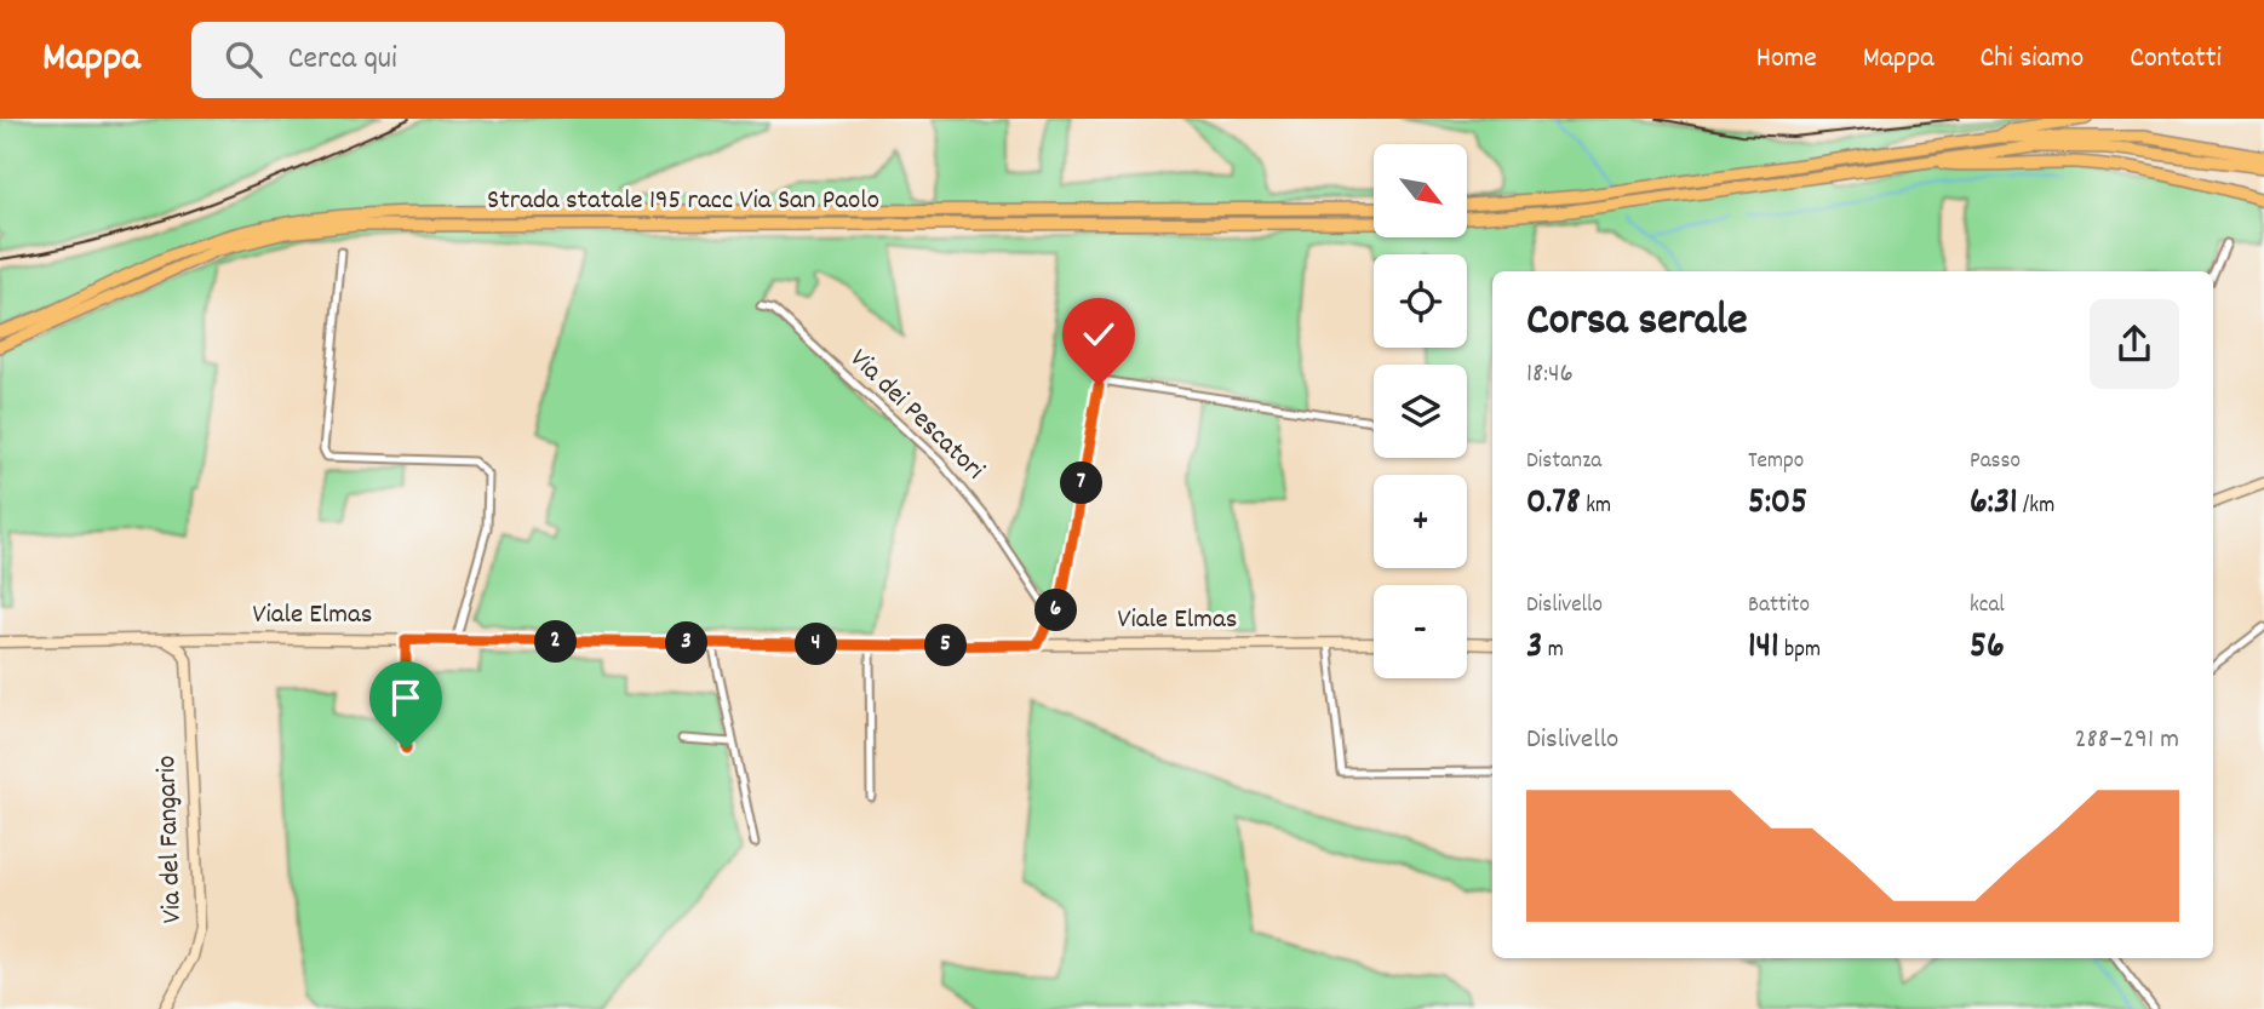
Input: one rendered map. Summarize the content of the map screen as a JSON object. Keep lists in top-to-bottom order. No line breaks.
{"streets":{"highway":["Strada statale 195 racc Via San Paolo"],"main road":["Viale Elmas","Via del Fangario"],"street":["Via dei Pescatori"]},"north":"bottom right","page":{"header":"Mappa","search":"Cerca qui","nav":["Home","Mappa","Chi siamo","Contatti"],"map_buttons":["+","−"],"heading":["Corsa serale","18:46"],"stats":[["Distanza","0.78 km"],["Tempo","5:05"],["Passo","6:31 /km"],["Dislivello","3 m"],["Battito","141 bpm"],["kcal","56"]],"pins":["7","6","2","3","4","5"],"chart":["Dislivello","288–291 m"]}}
